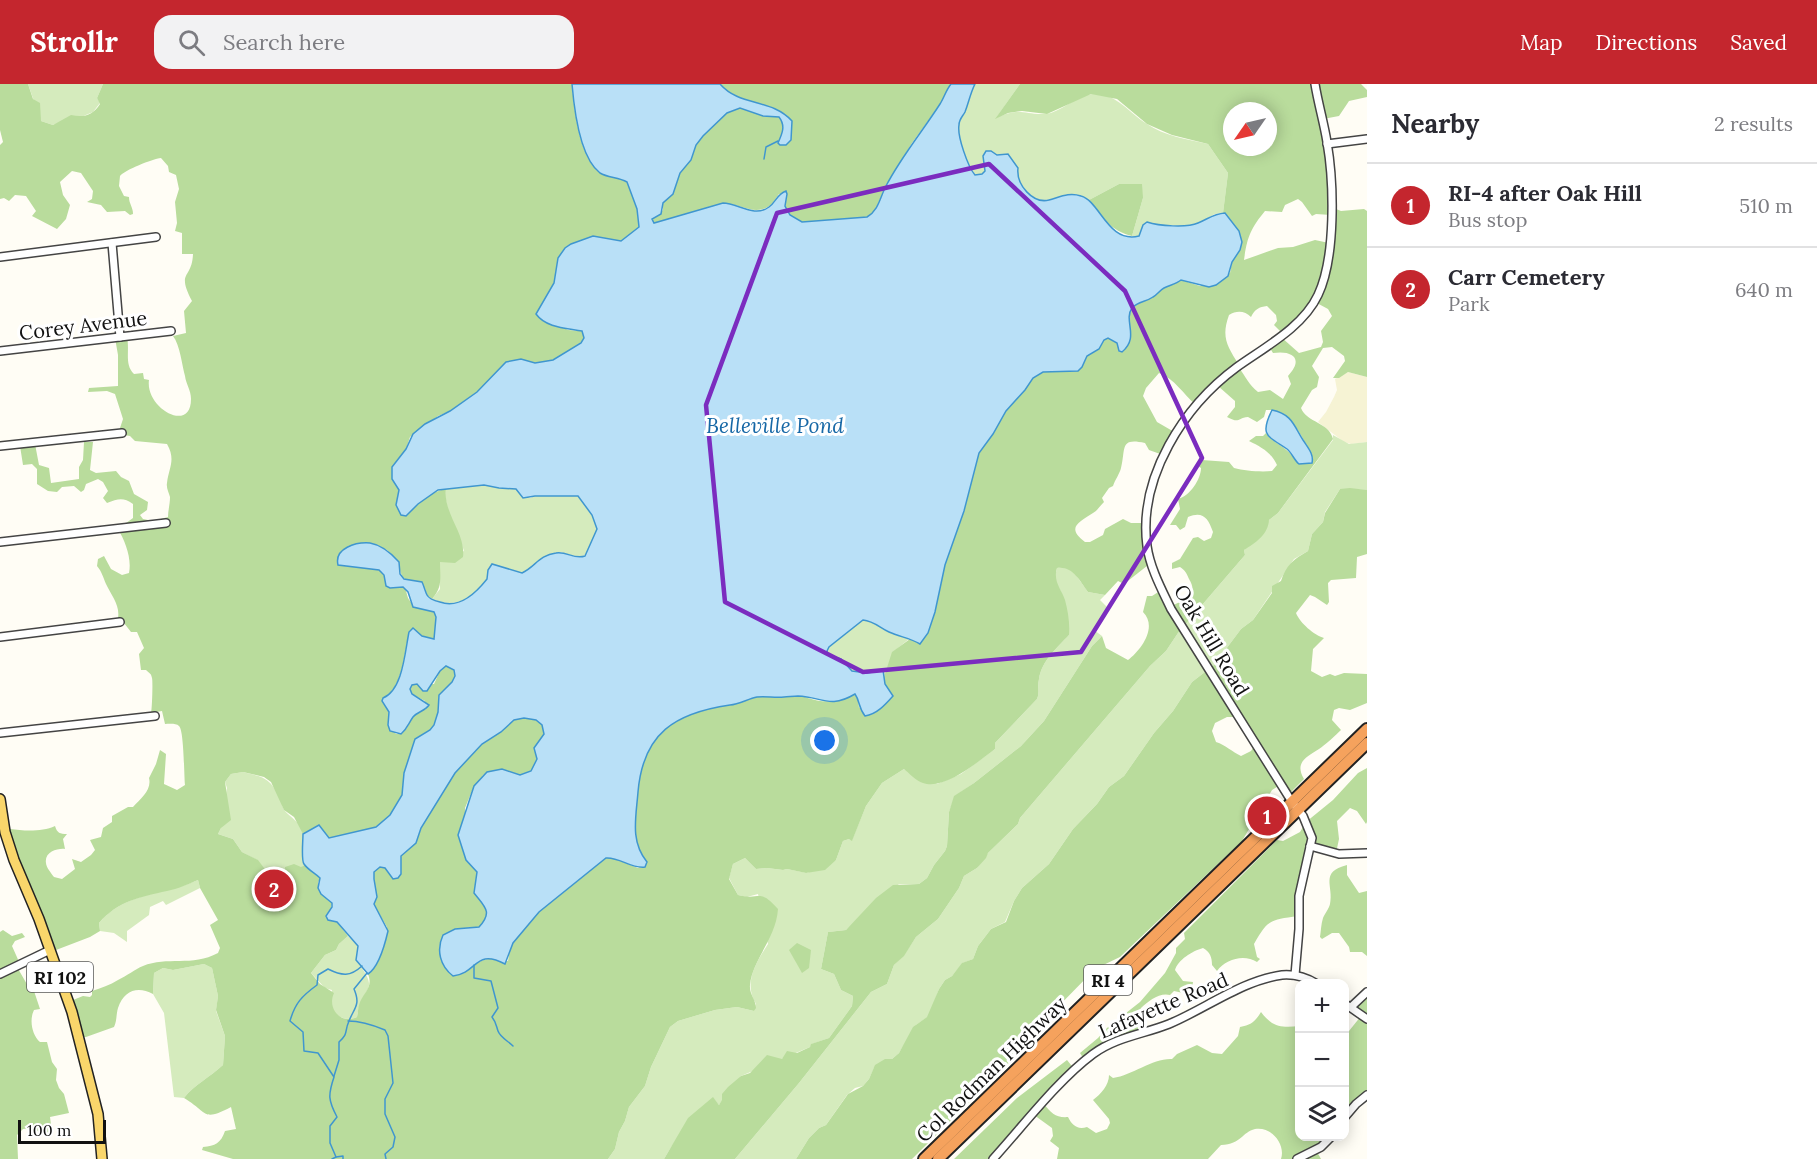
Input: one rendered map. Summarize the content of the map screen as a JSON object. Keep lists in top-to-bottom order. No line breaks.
{"streets":{"highway":["RI 4","Col Rodman Highway"],"main road":["RI 102"],"street":["Corey Avenue","Oak Hill Road","Lafayette Road"]},"crossings":[["Oak Hill Road","Lafayette Road"],["Oak Hill Road","Col Rodman Highway"]],"water":["Belleville Pond"],"scale_bar":"100 m","north":"bottom left","page":{"header":"Strollr","search":"Search here","nav":["Map","Directions","Saved"],"heading":["Nearby","2 results"],"list":[{"mark":"1","name":"RI-4 after Oak Hill","note":"Bus stop","value":"510 m"},{"mark":"2","name":"Carr Cemetery","note":"Park","value":"640 m"}],"pins":["1","2"],"map_buttons":["+","−"],"scale":"100 m"}}
